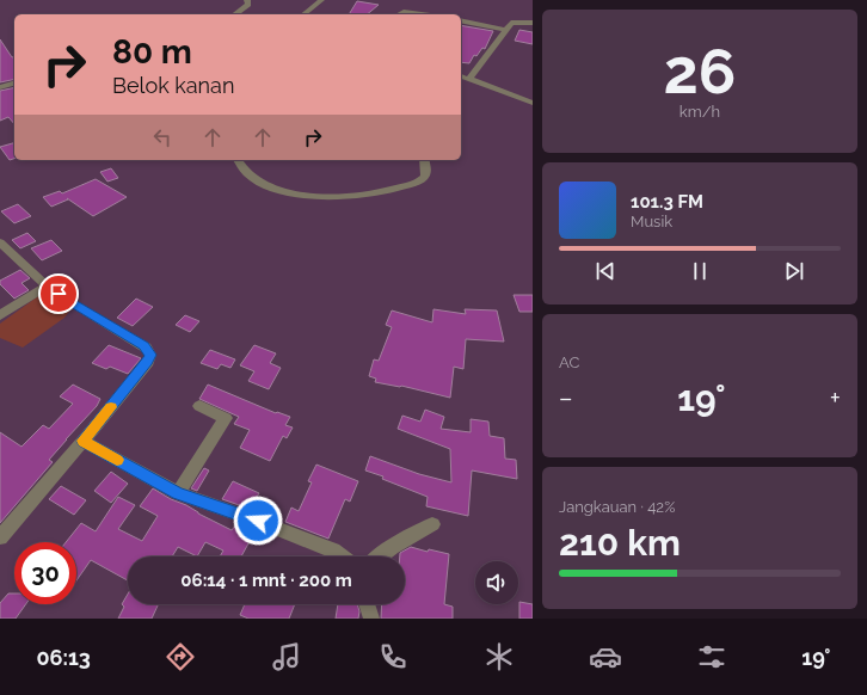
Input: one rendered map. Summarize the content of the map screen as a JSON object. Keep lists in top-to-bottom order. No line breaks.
{"page":{"tile":[["26","km/h"],"AC",["Jangkauan · 42%","210 km"]],"turn":["80 m","Belok kanan"],"song":["101.3 FM","Musik"],"heat":["−","19°","+"],"limit":"30","trip":"06:14 · 1 mnt · 200 m","tabs":["06:13","19°"]}}
